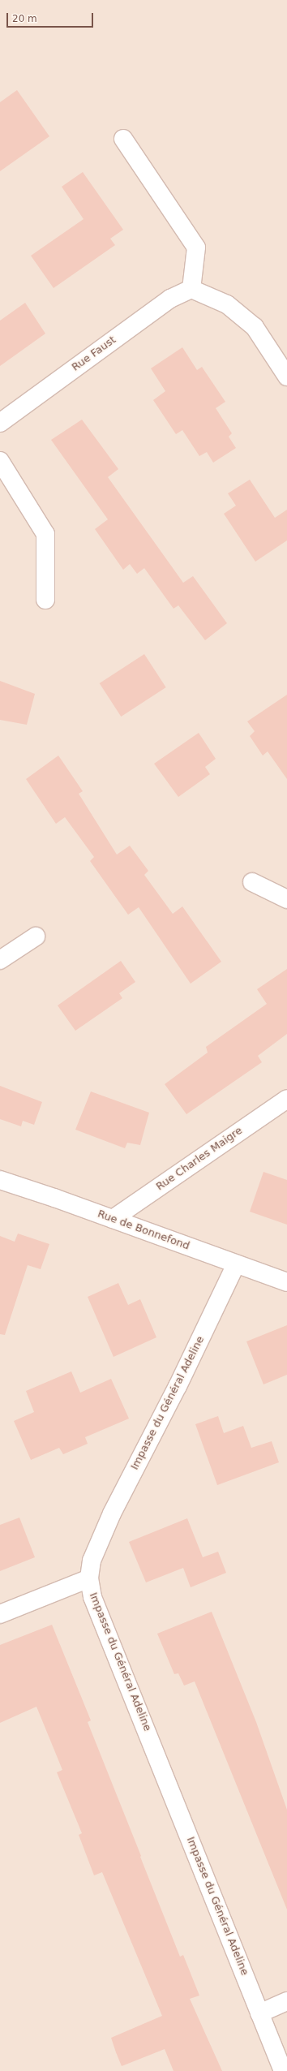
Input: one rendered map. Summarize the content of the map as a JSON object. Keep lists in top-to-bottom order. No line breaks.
{"streets":{"street":["Rue Faust","Rue Charles Maigre","Rue de Bonnefond","Impasse du Général Adeline"]},"crossings":[["Rue Charles Maigre","Rue de Bonnefond"],["Rue de Bonnefond","Impasse du Général Adeline"]],"scale_bar":"20 m"}
